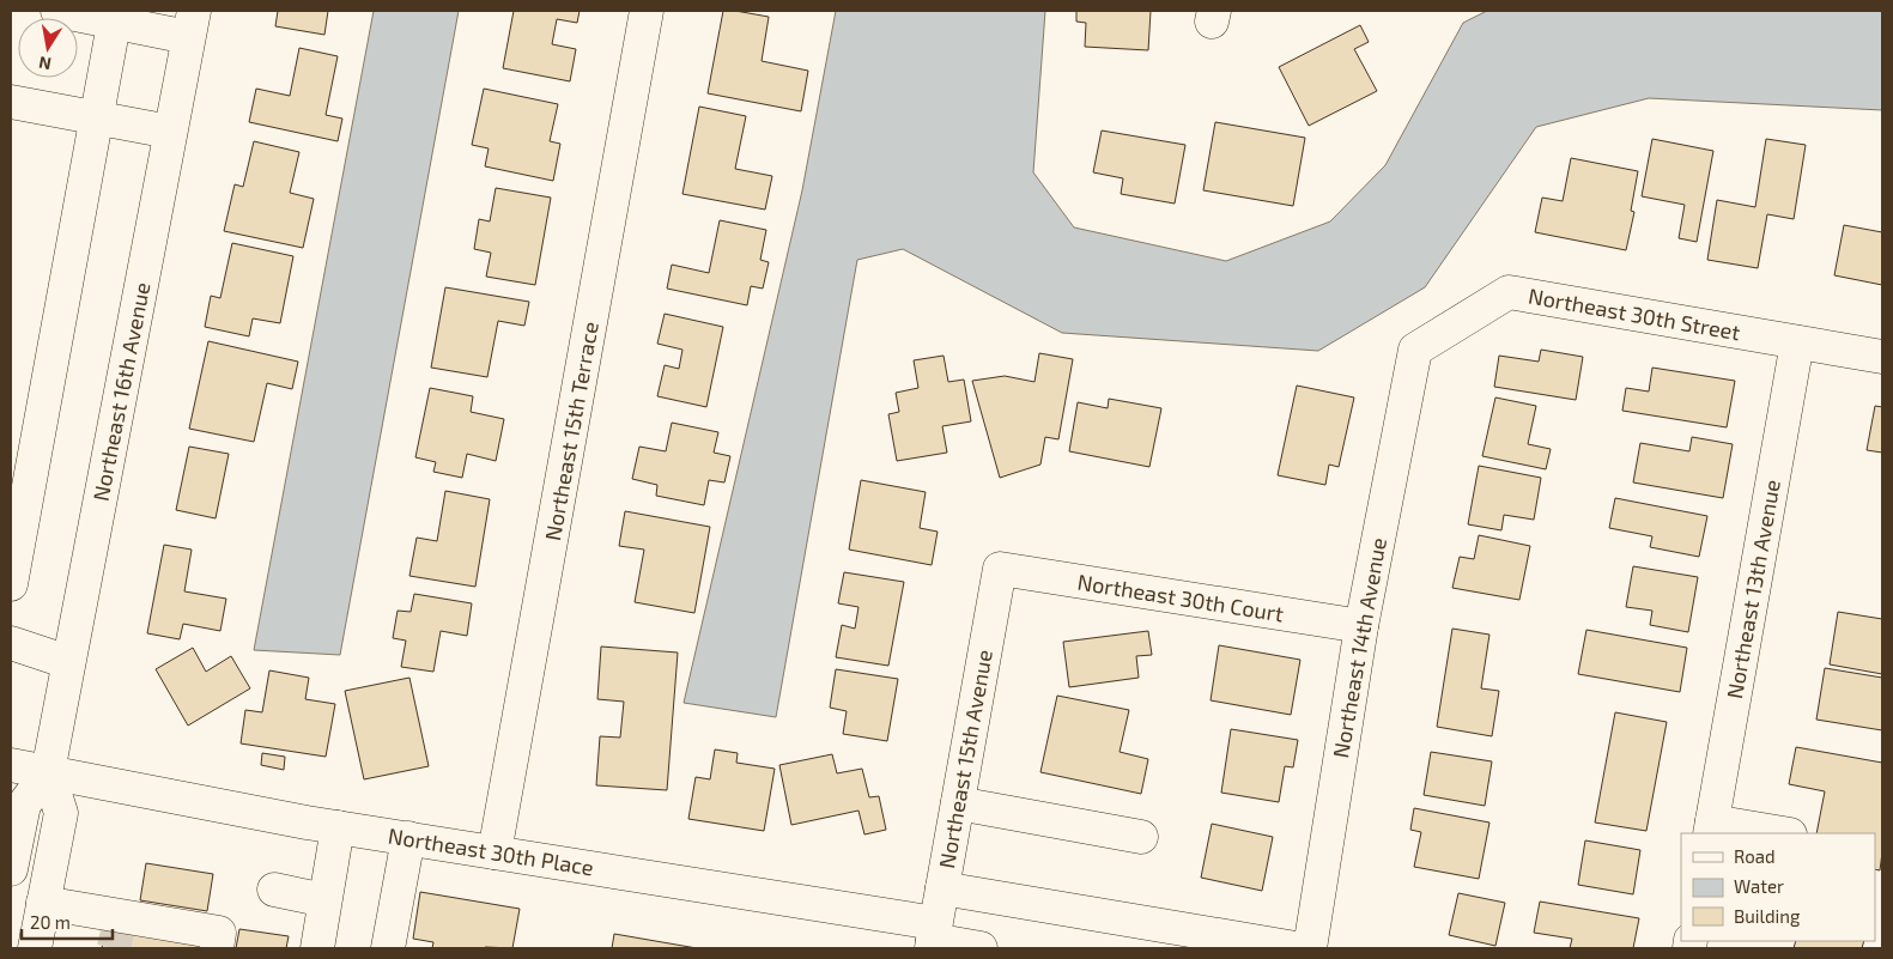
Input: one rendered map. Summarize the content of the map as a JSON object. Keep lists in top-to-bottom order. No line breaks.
{"streets":{"street":["Northeast 30th Street","Northeast 16th Avenue","Northeast 15th Terrace","Northeast 13th Avenue","Northeast 30th Court","Northeast 14th Avenue","Northeast 15th Avenue","Northeast 30th Place"]},"crossings":[["Northeast 30th Street","Northeast 13th Avenue"],["Northeast 30th Street","Northeast 14th Avenue"],["Northeast 16th Avenue","Northeast 30th Place"],["Northeast 15th Terrace","Northeast 30th Place"],["Northeast 30th Court","Northeast 14th Avenue"],["Northeast 30th Court","Northeast 15th Avenue"],["Northeast 15th Avenue","Northeast 30th Place"]],"legend":["Road","Water","Building"],"scale_bar":"20 m","north":"bottom"}
